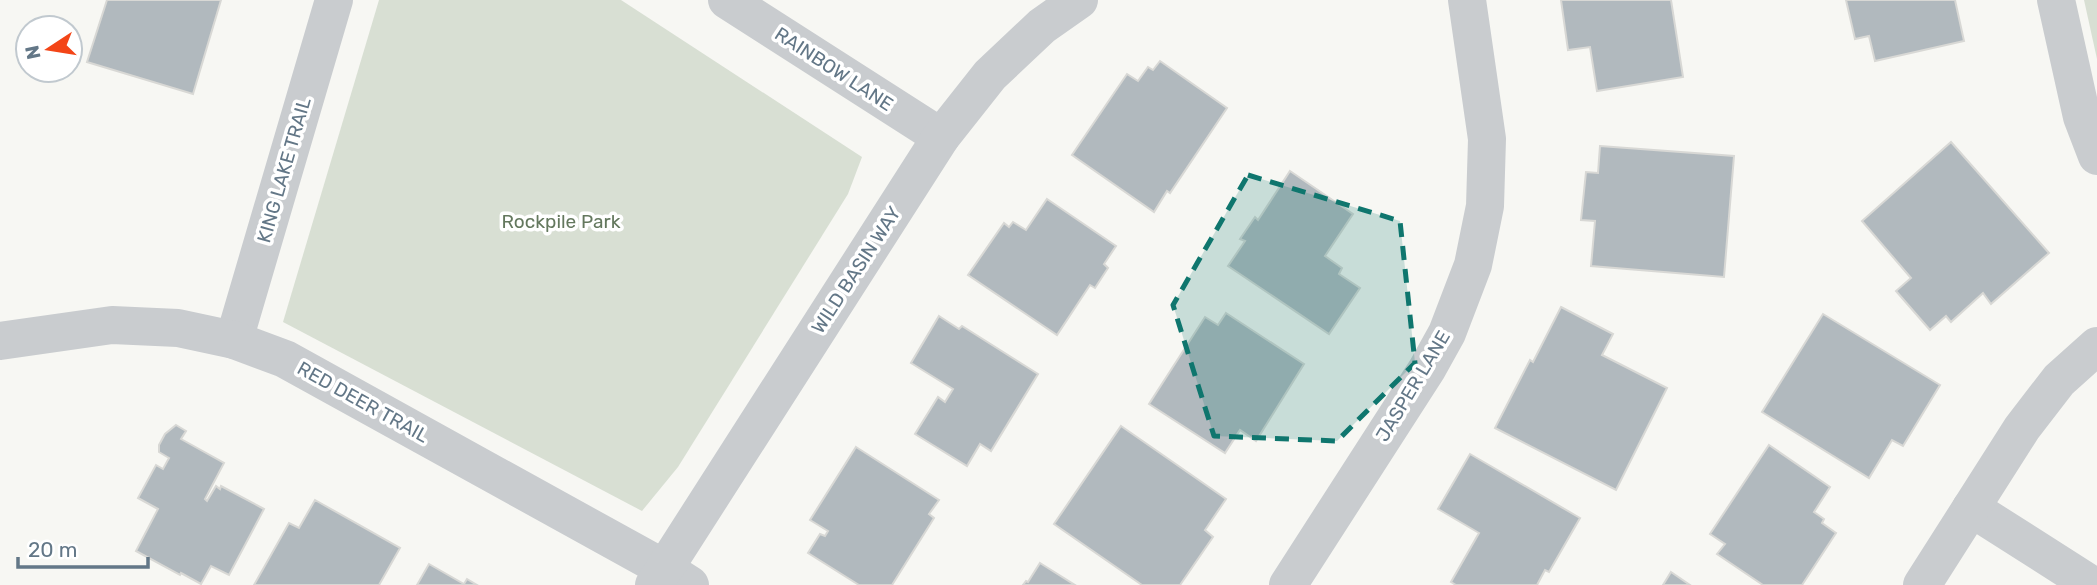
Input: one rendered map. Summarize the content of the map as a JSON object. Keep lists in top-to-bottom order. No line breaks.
{"streets":{"street":["RAINBOW LANE","KING LAKE TRAIL","WILD BASIN WAY","JASPER LANE","RED DEER TRAIL"]},"crossings":[["RAINBOW LANE","WILD BASIN WAY"],["KING LAKE TRAIL","RED DEER TRAIL"],["WILD BASIN WAY","RED DEER TRAIL"]],"parks":["Rockpile Park"],"scale_bar":"20 m","north":"left"}
